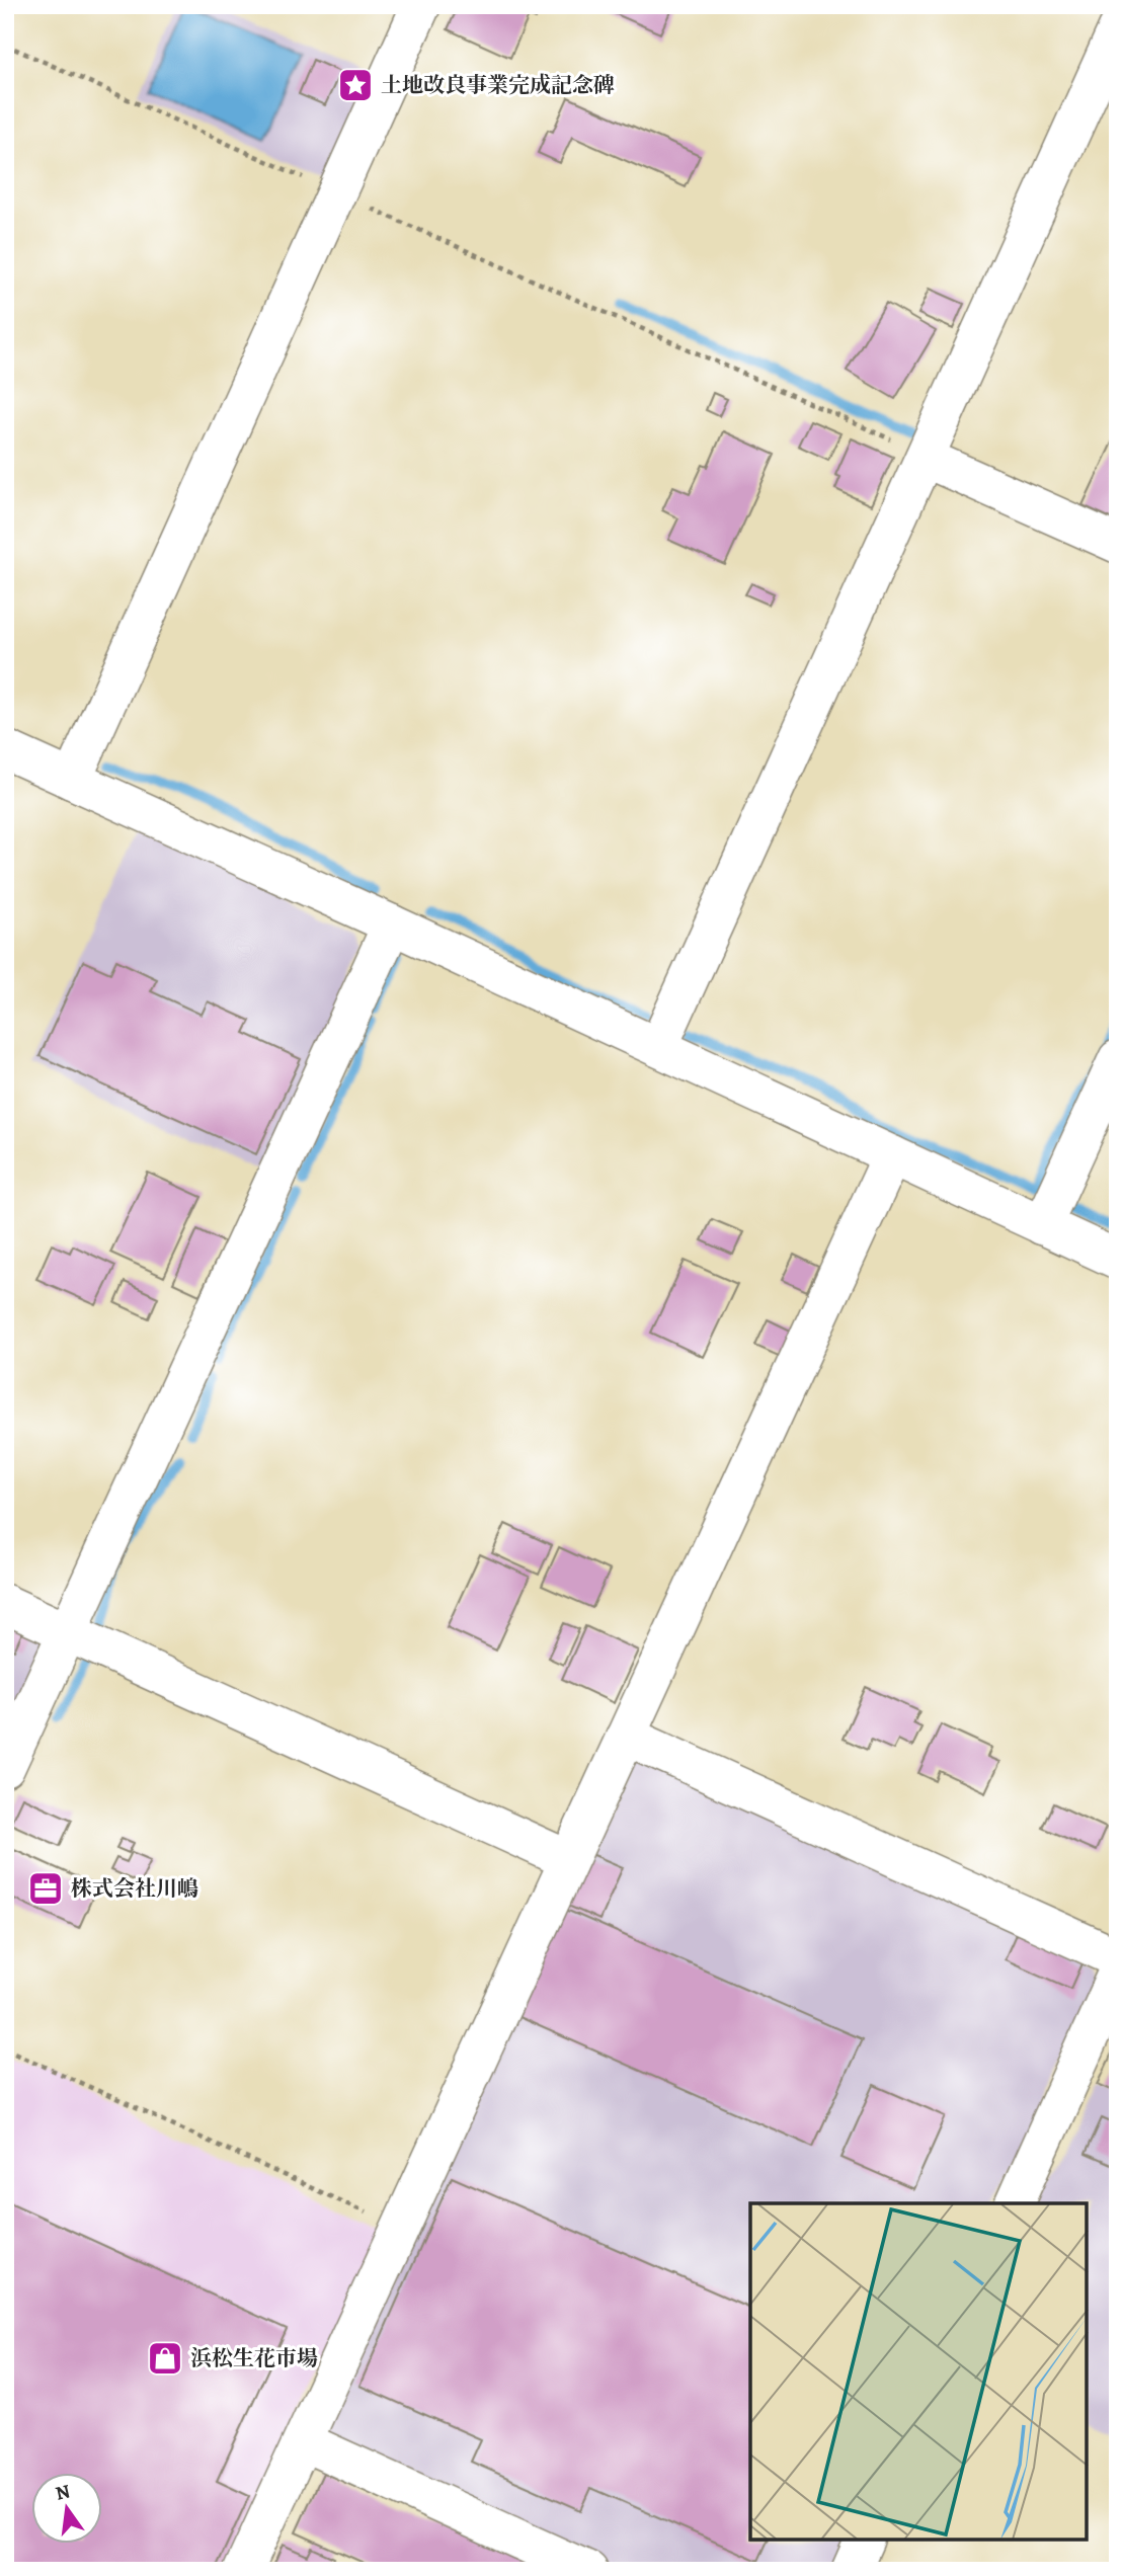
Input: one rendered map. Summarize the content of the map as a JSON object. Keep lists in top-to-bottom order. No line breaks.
{"places":{"place":["土地改良事業完成記念碑"],"office":["株式会社川嶋"],"shop":["浜松生花市場"]},"north":"top"}
